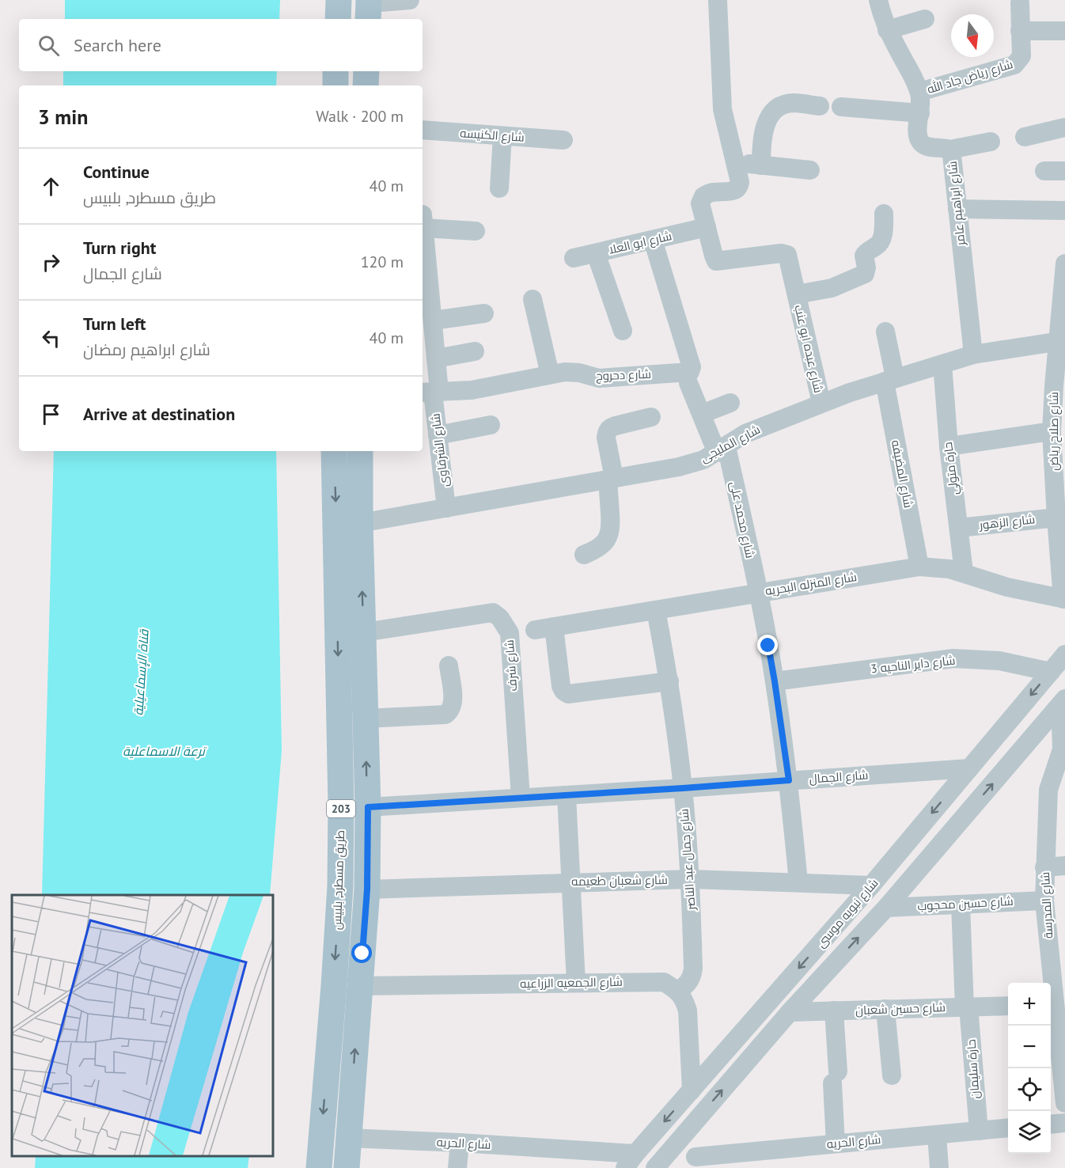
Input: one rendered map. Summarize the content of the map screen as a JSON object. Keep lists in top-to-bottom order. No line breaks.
{"streets":{"main road":["203","طريق مسطرد, بلبيس"],"street":["شارع رياض جاد الله","شارع الكنيسه","شارع ابراهيم عامر","شارع ابو العلا","شارع عبده ابو عنب","شارع دحروج","شارع صلاح رياض","شارع المليجى","شارع الشرقاوى","حارة متولي","شارع المضيفه","شارع محمد على","شارع الزهور","شارع المنزله البحريه","شارع داير الناحيه 3","شارع شرف","شارع الجمال","شارع جمال عبد الناصر","شارع شعبان طعيمه","شارع حسين محجوب","شارع المدرسة","شارع نبويه موسى","شارع الجمعيه الزراعيه","شارع حسين شعبان","حارة سليمان","شارع الحريه"]},"crossings":[["شارع رياض جاد الله","شارع ابراهيم عامر"],["شارع ابراهيم عامر","شارع المليجى"],["شارع ابو العلا","شارع عبده ابو عنب"],["شارع ابو العلا","شارع دحروج"],["شارع عبده ابو عنب","شارع المليجى"],["شارع دحروج","شارع الشرقاوى"],["شارع صلاح رياض","شارع المليجى"],["شارع صلاح رياض","شارع الزهور"],["شارع صلاح رياض","شارع المنزله البحريه"],["شارع المليجى","شارع الشرقاوى"],["شارع المليجى","حارة متولي"],["شارع المليجى","شارع المضيفه"],["شارع المليجى","شارع محمد على"],["شارع المليجى","203"],["حارة متولي","شارع الزهور"],["حارة متولي","شارع المنزله البحريه"],["شارع المضيفه","شارع المنزله البحريه"],["شارع محمد على","شارع المنزله البحريه"],["شارع محمد على","شارع داير الناحيه 3"],["شارع محمد على","شارع الجمال"],["شارع محمد على","شارع شعبان طعيمه"],["شارع المنزله البحريه","شارع جمال عبد الناصر"],["شارع داير الناحيه 3","شارع نبويه موسى"],["شارع شرف","شارع الجمال"],["شارع شرف","203"],["شارع الجمال","203"],["شارع الجمال","شارع جمال عبد الناصر"],["شارع الجمال","شارع نبويه موسى"],["203","شارع شعبان طعيمه"],["203","شارع الجمعيه الزراعيه"],["203","شارع الحريه"],["شارع جمال عبد الناصر","شارع شعبان طعيمه"],["شارع جمال عبد الناصر","شارع الجمعيه الزراعيه"],["شارع شعبان طعيمه","شارع نبويه موسى"],["شارع حسين محجوب","شارع المدرسة"],["شارع حسين محجوب","شارع نبويه موسى"],["شارع حسين محجوب","حارة سليمان"],["شارع المدرسة","شارع نبويه موسى"],["شارع نبويه موسى","شارع حسين شعبان"],["شارع نبويه موسى","شارع الحريه"],["شارع حسين شعبان","حارة سليمان"],["حارة سليمان","شارع الحريه"]],"water":["قناة الإسماعيلية","ترعة الاسماعلية"],"north":"bottom","page":{"search":"Search here","heading":["3 min","Walk · 200 m"],"list":[["Continue","طريق مسطرد, بلبيس","40 m"],["Turn right","شارع الجمال","120 m"],["Turn left","شارع ابراهيم رمضان","40 m"],"Arrive at destination"],"map_buttons":["+","−"]}}
